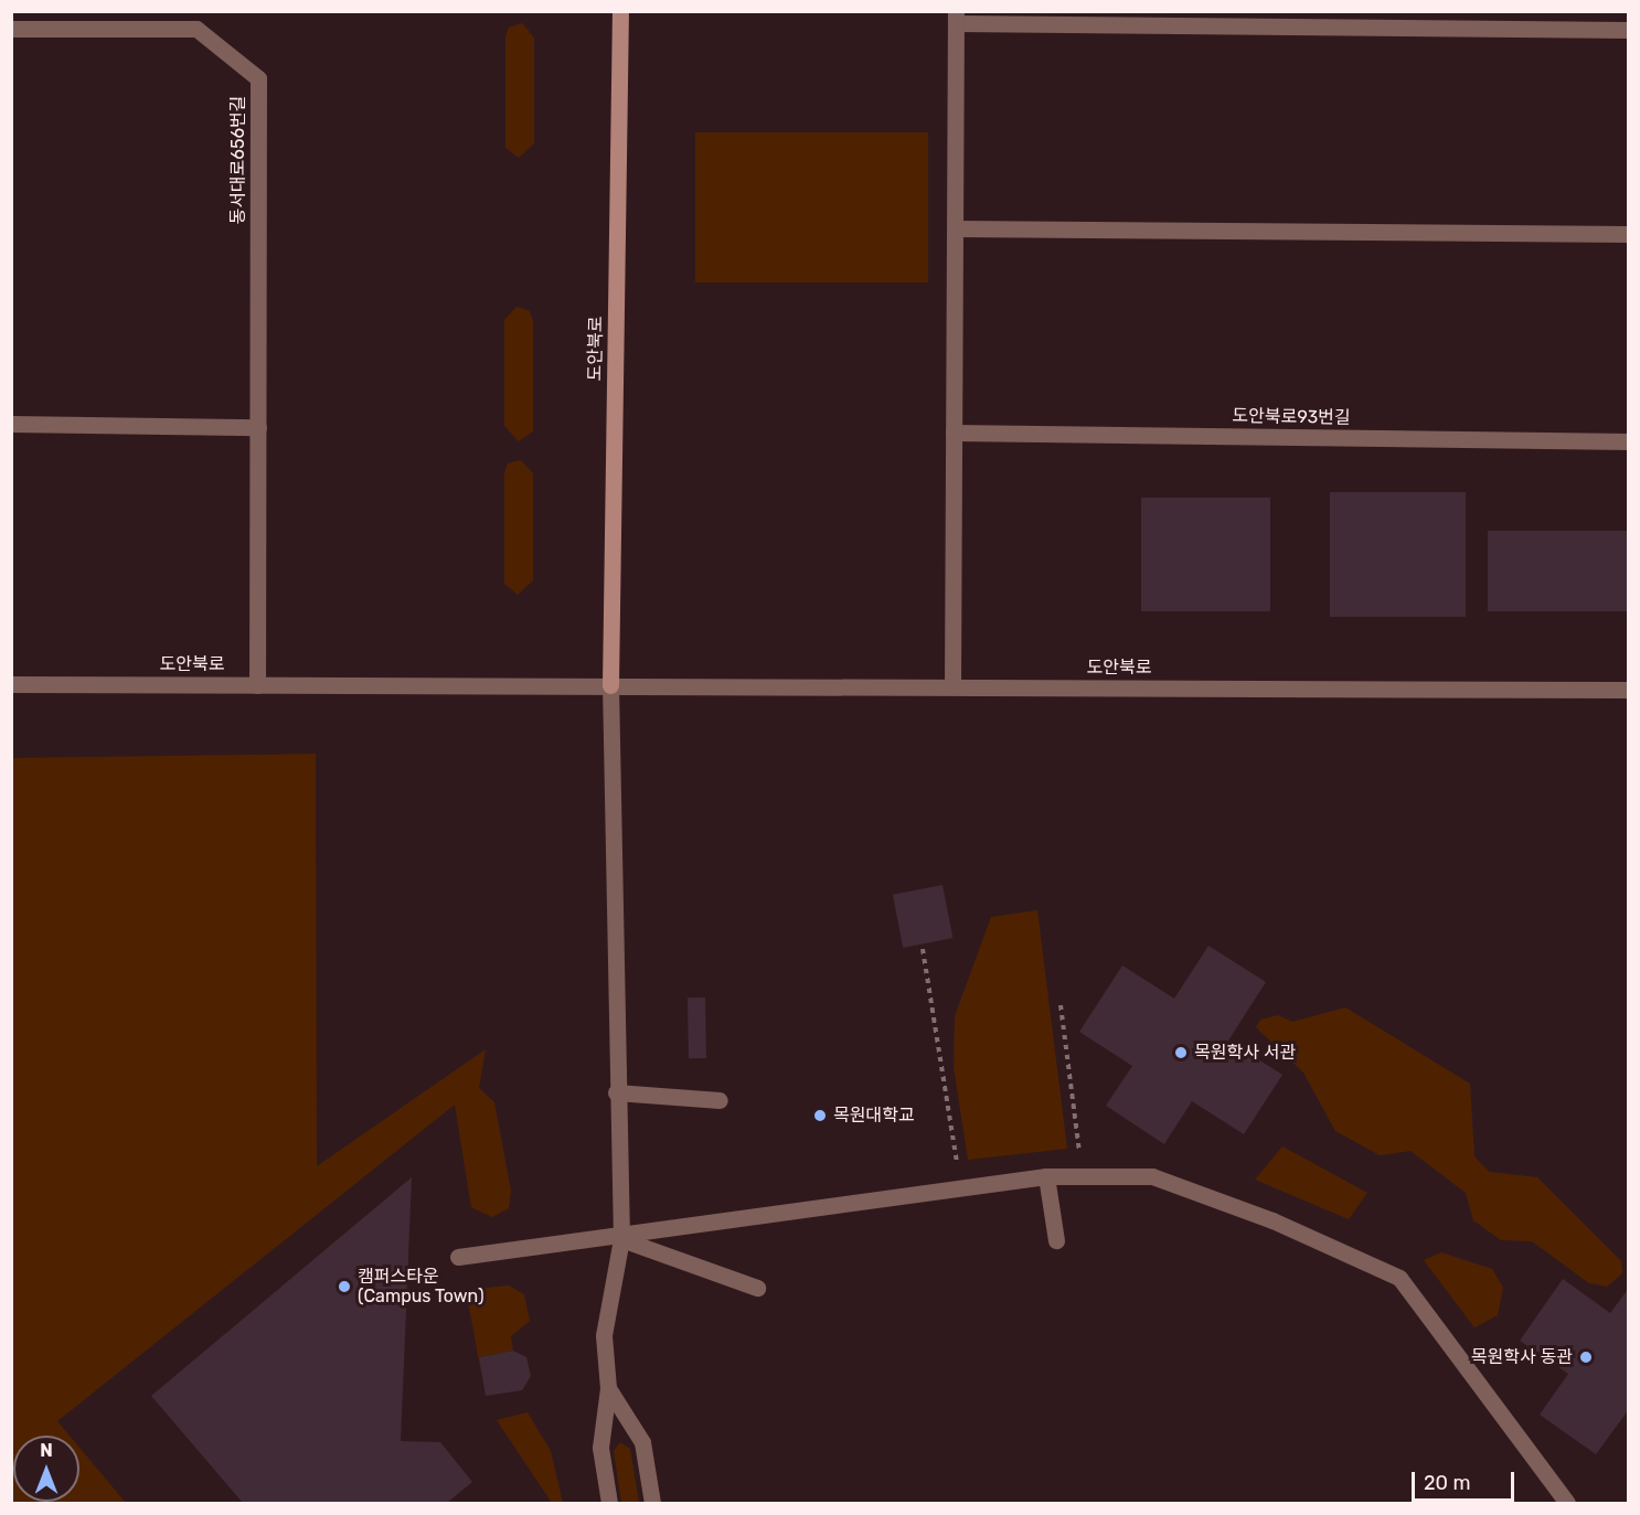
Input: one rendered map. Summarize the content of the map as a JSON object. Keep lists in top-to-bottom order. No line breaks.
{"streets":{"street":["동서대로656번길","도안북로","도안북로93번길"]},"crossings":[["동서대로656번길","도안북로"]],"places":["목원학사 서관","목원대학교","캠퍼스타운 (Campus Town)","목원학사 동관"],"scale_bar":"20 m","north":"top"}
